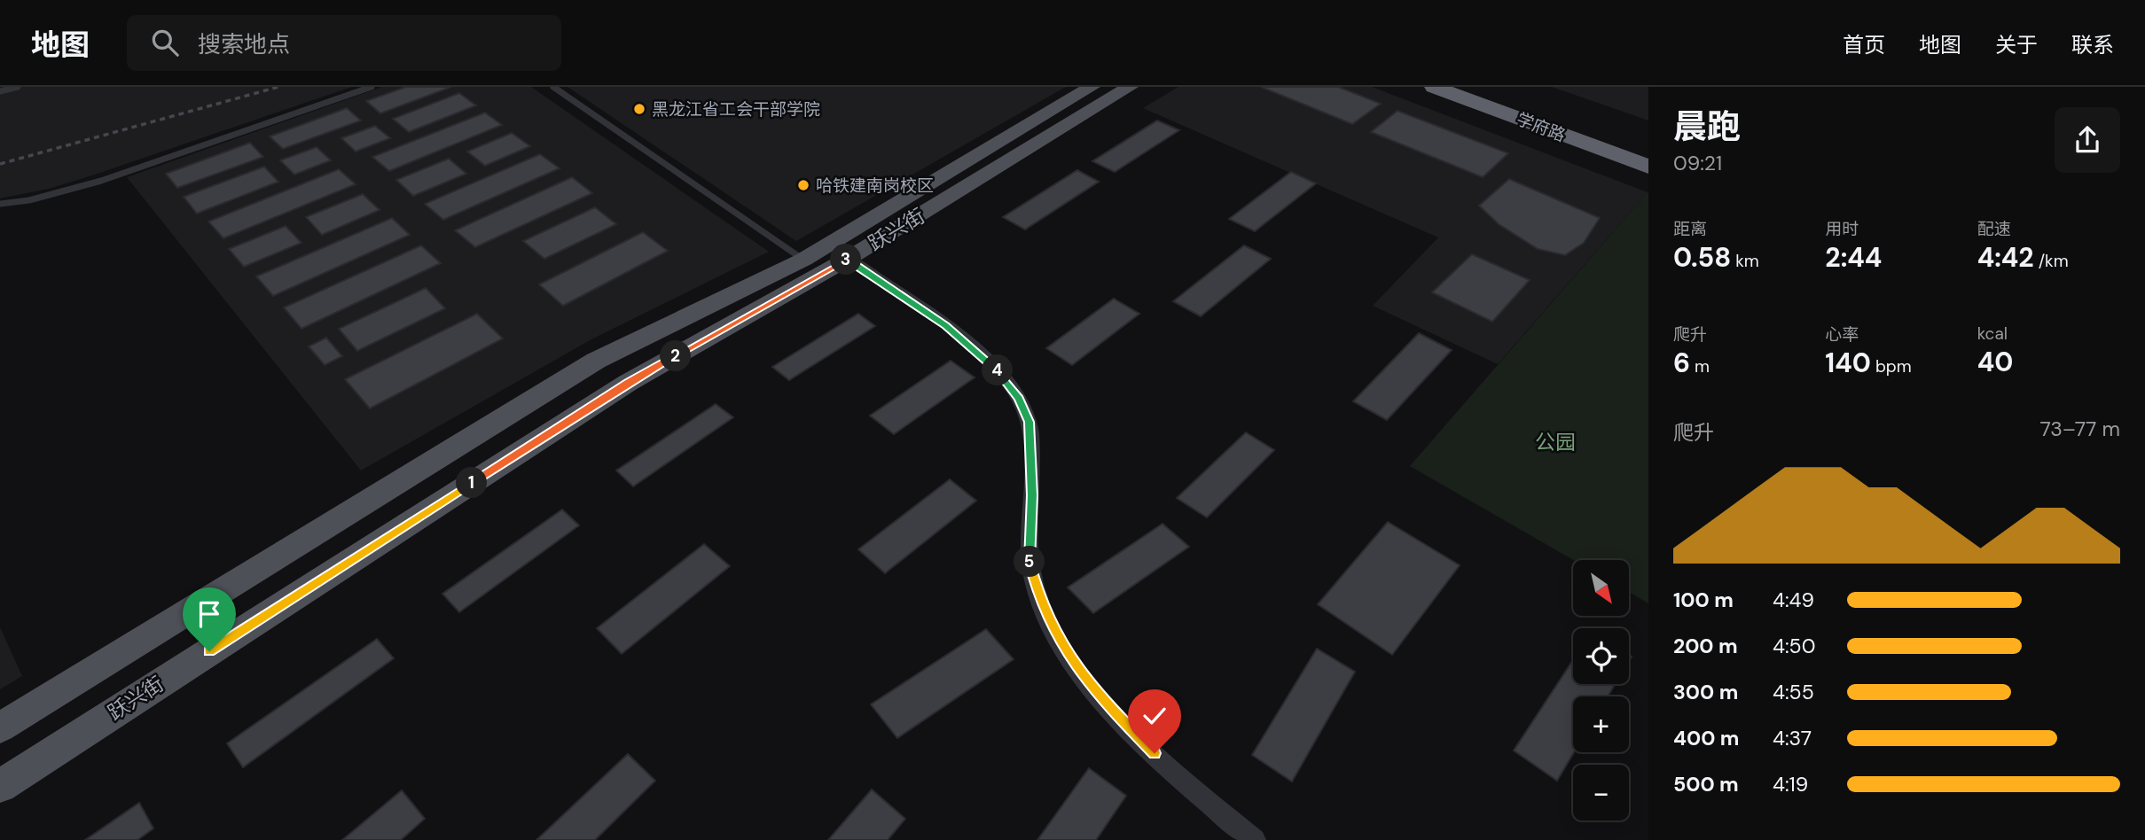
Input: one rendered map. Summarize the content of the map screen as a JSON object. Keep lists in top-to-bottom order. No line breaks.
{"streets":{"highway":["学府路"],"main road":["跃兴街"]},"parks":["公园"],"places":["黑龙江省工会干部学院","哈铁建南岗校区"],"north":"bottom right","page":{"header":"地图","search":"搜索地点","nav":["首页","地图","关于","联系"],"heading":["晨跑","09:21"],"stats":[["距离","0.58 km"],["用时","2:44"],["配速","4:42 /km"],["爬升","6 m"],["心率","140 bpm"],["kcal","40"]],"pins":["3","2","4","1","5"],"chart":["爬升","73–77 m"],"map_buttons":["+","−"],"list":[{"name":"100 m","note":"4:49"},{"name":"200 m","note":"4:50"},{"name":"300 m","note":"4:55"},{"name":"400 m","note":"4:37"},{"name":"500 m","note":"4:19"}]}}
